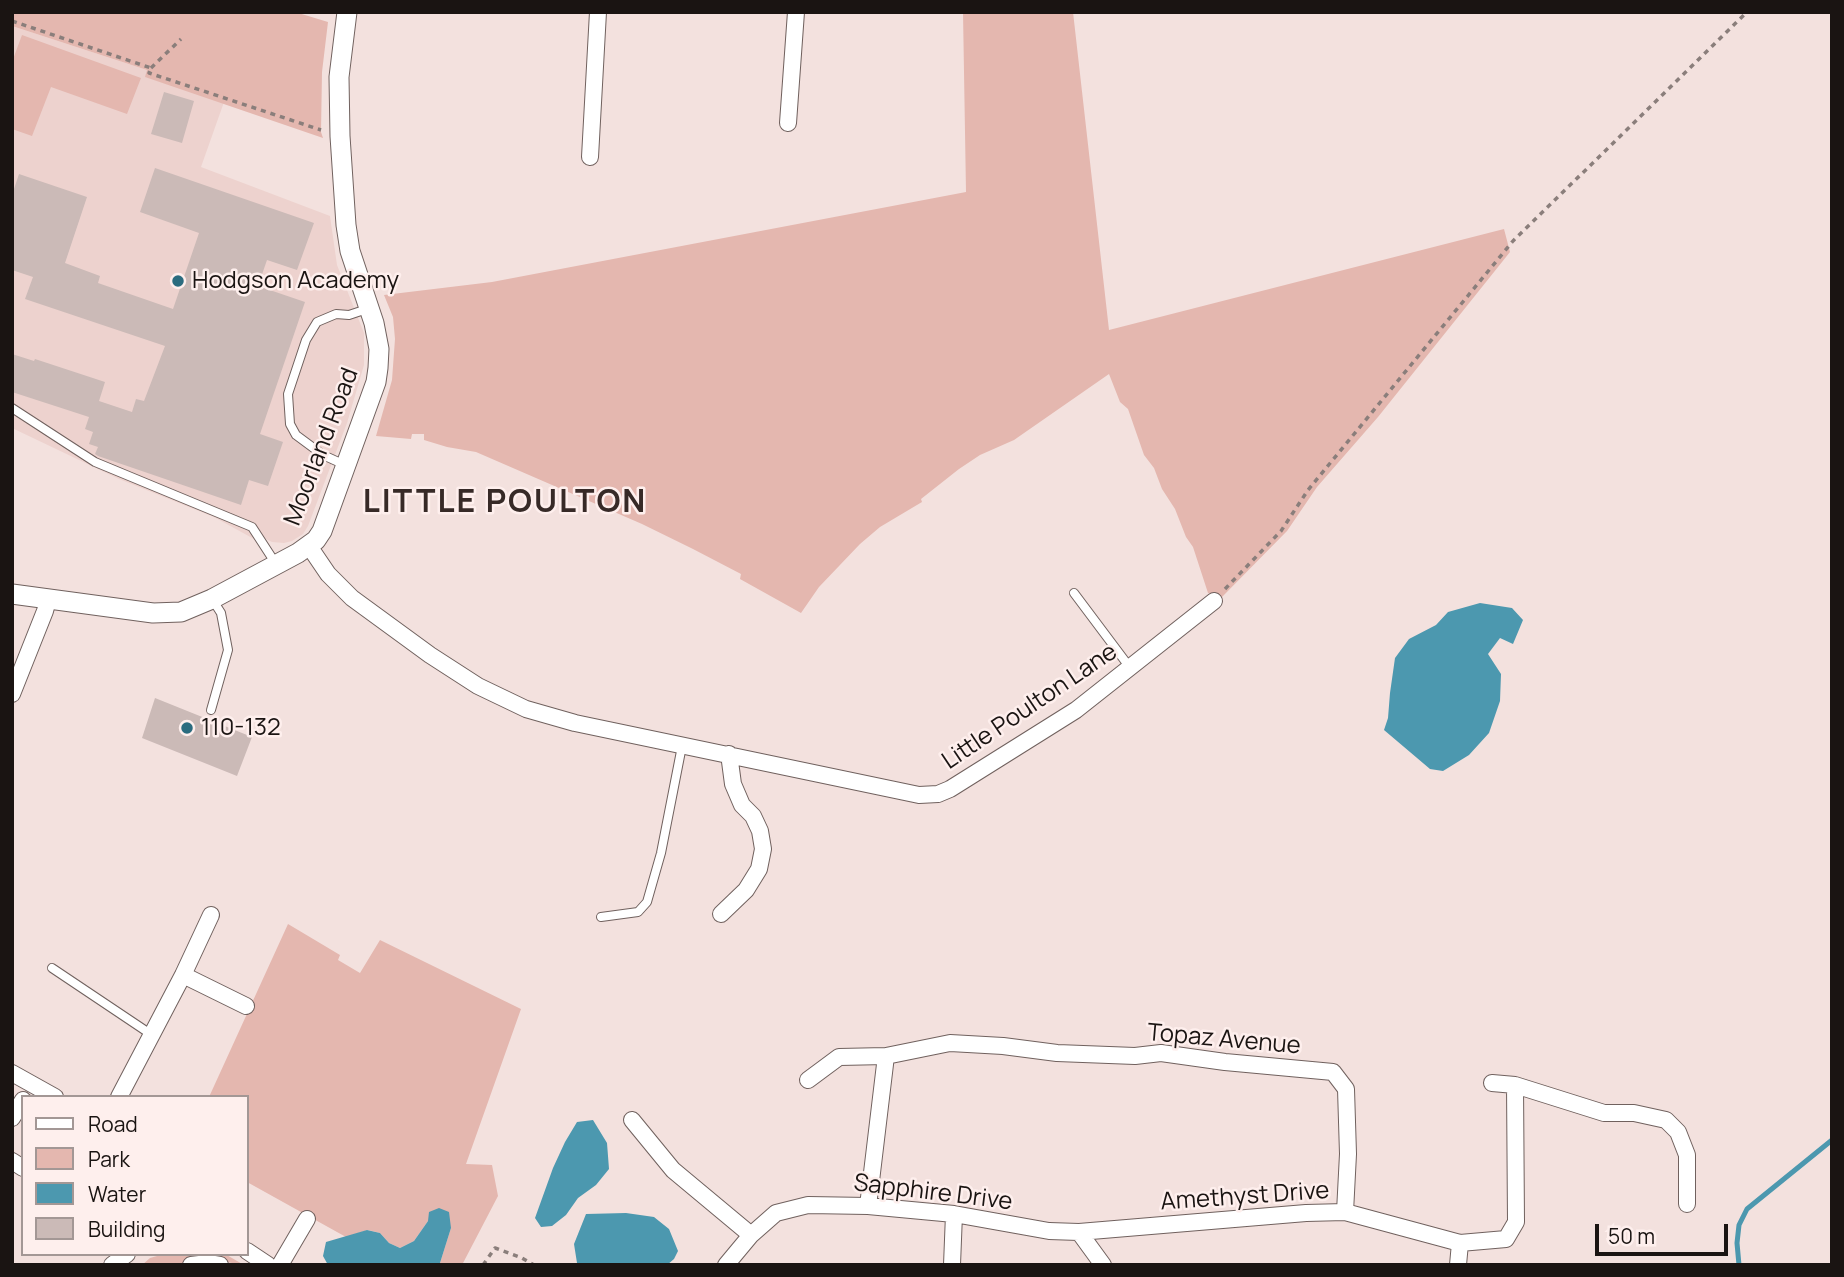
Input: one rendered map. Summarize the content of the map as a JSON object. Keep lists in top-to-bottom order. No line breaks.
{"streets":{"street":["Moorland Road","Little Poulton Lane","Topaz Avenue","Sapphire Drive","Amethyst Drive"]},"crossings":[["Moorland Road","Little Poulton Lane"],["Topaz Avenue","Amethyst Drive"],["Sapphire Drive","Amethyst Drive"]],"districts":["LITTLE POULTON"],"places":["Hodgson Academy","110-132"],"legend":["Road","Park","Water","Building"],"scale_bar":"50 m"}
